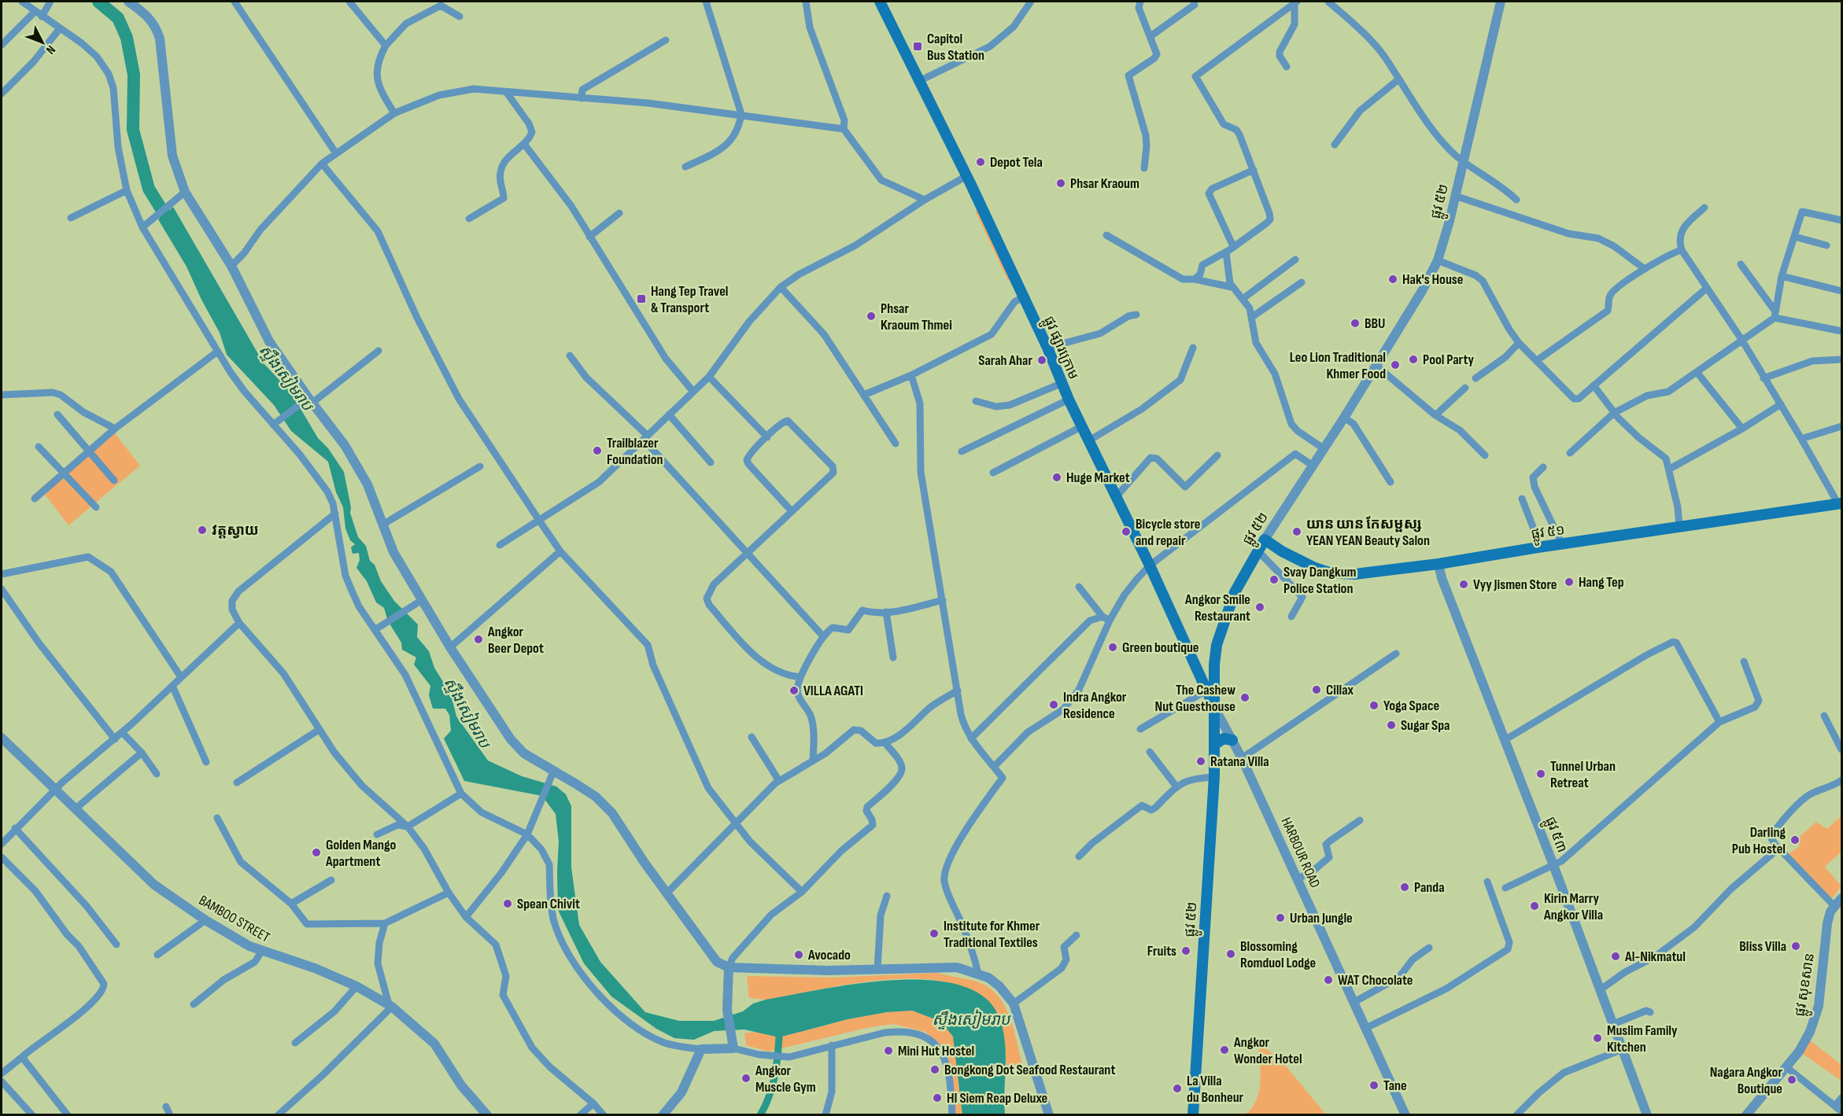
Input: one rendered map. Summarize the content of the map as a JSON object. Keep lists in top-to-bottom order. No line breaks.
{"streets":{"main road":["ផ្លូវ ៥២","ផ្លូវ ផ្សារក្រោម","ផ្លូវ ៥១"],"street":["ផ្លូវ ៥៣","HARBOUR ROAD","BAMBOO STREET","ផ្លូវ សុខសាន"]},"crossings":[["ផ្លូវ ៥២","ផ្លូវ ផ្សារក្រោម"],["ផ្លូវ ៥២","ផ្លូវ ៥១"],["ផ្លូវ ៥២","HARBOUR ROAD"],["ផ្លូវ ផ្សារក្រោម","HARBOUR ROAD"],["ផ្លូវ ៥១","ផ្លូវ ៥៣"]],"water":["ស្ទឹងសៀមរាប"],"places":{"transit":["Capitol Bus Station","Hang Tep Travel & Transport"],"other":["Depot Tela","Phsar Kraoum","Hak's House","Phsar Kraoum Thmei","BBU","Pool Party","Sarah Ahar","Leo Lion Traditional Khmer Food","Trailblazer Foundation","Huge Market","វត្តស្វាយ","Bicycle store and repair","យាន យាន កែសម្ផស្ស YEAN YEAN Beauty Salon","Svay Dangkum Police Station","Hang Tep","Vyy Jismen Store","Angkor Smile Restaurant","Angkor Beer Depot","Green boutique","Cillax","VILLA AGATI","The Cashew Nut Guesthouse","Indra Angkor Residence","Yoga Space","Sugar Spa","Ratana Villa","Tunnel Urban Retreat","Darling Pub Hostel","Golden Mango Apartment","Panda","Spean Chivit","Kirin Marry Angkor Villa","Urban Jungle","Institute for Khmer Traditional Textiles","Bliss Villa","Fruits","Blossoming Romduol Lodge","Avocado","Al-Nikmatul","WAT Chocolate","Muslim Family Kitchen","Angkor Wonder Hotel","Mini Hut Hostel","Bongkong Dot Seafood Restaurant","Angkor Muscle Gym","Nagara Angkor Boutique","Tane","La Villa du Bonheur","HI Siem Reap Deluxe"]},"north":"bottom right"}
